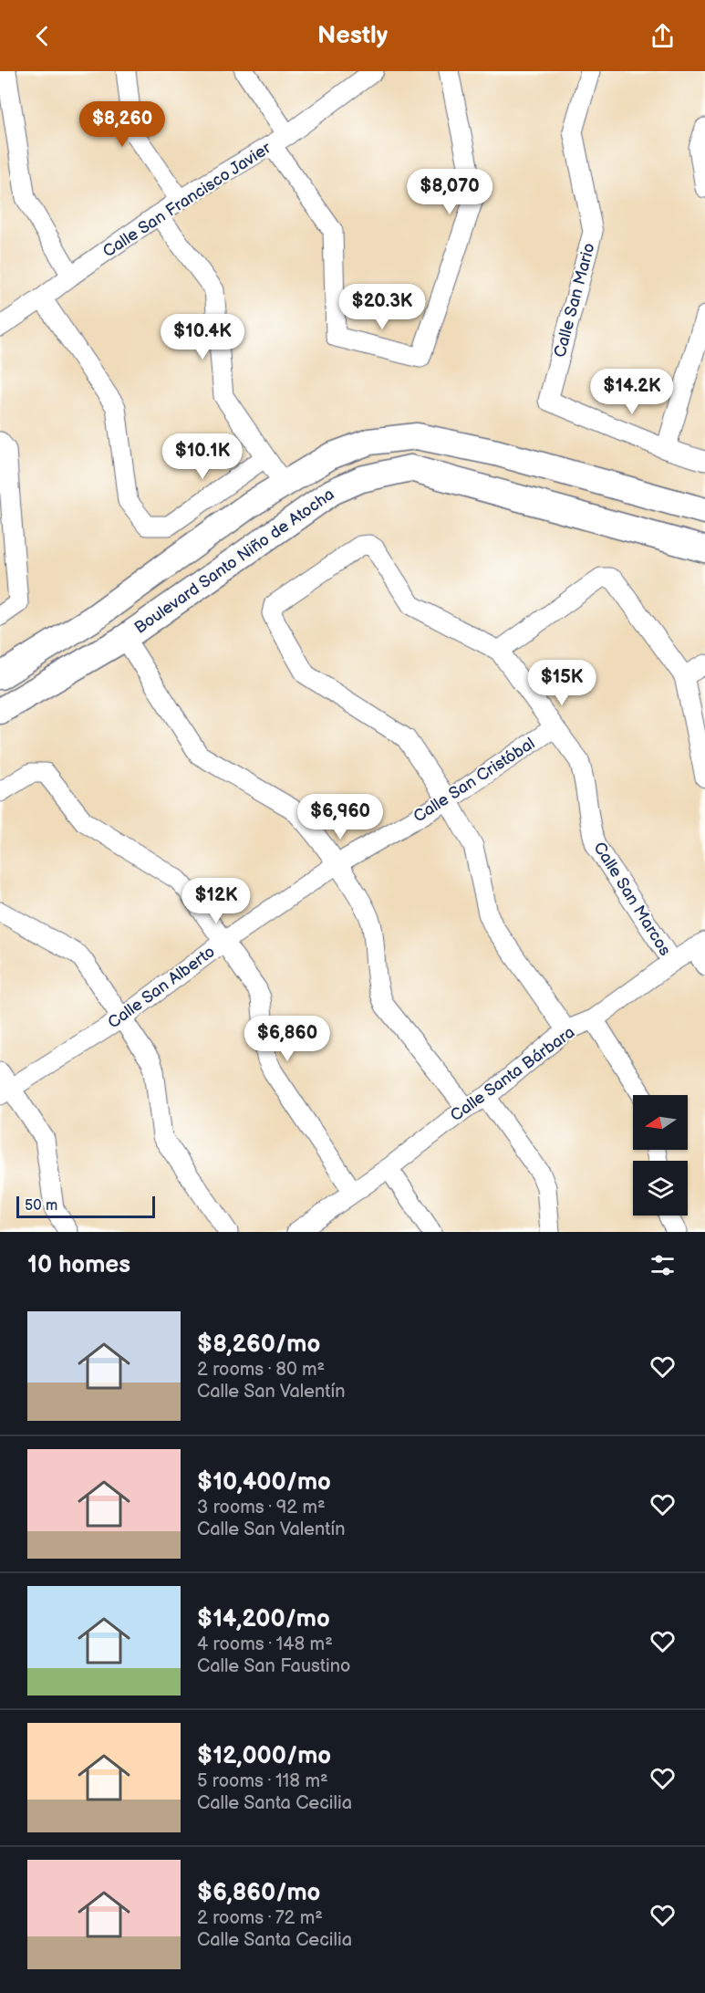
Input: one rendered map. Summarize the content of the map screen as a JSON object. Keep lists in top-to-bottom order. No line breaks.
{"streets":{"street":["Calle San Francisco Javier","Calle San Mario","Boulevard Santo Niño de Atocha","Calle San Cristóbal","Calle San Marcos","Calle San Alberto","Calle Santa Bárbara"]},"crossings":[["Calle San Cristóbal","Calle San Marcos"],["Calle San Cristóbal","Calle San Alberto"],["Calle San Marcos","Calle Santa Bárbara"]],"scale_bar":"50 m","north":"left","page":{"header":"Nestly","price":["$8,260","$8,070","$20.3K","$10.4K","$14.2K","$10.1K","$15K","$6,960","$12K","$6,860"],"scale":"50 m","heading":"10 homes","list":[{"name":"$8,260/mo","note":"2 rooms · 80 m² · Calle San Valentín"},{"name":"$10,400/mo","note":"3 rooms · 92 m² · Calle San Valentín"},{"name":"$14,200/mo","note":"4 rooms · 148 m² · Calle San Faustino"},{"name":"$12,000/mo","note":"5 rooms · 118 m² · Calle Santa Cecilia"},{"name":"$6,860/mo","note":"2 rooms · 72 m² · Calle Santa Cecilia"}]}}
